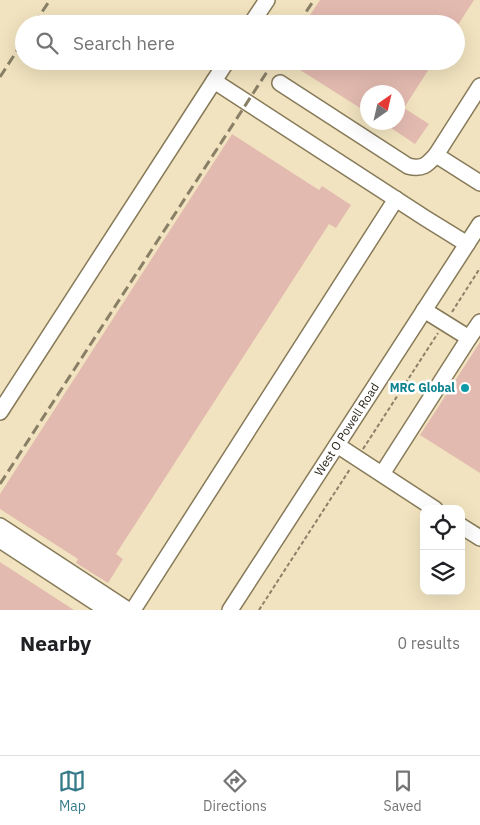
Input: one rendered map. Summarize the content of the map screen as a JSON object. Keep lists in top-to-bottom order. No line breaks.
{"streets":{"street":["West O Powell Road"]},"places":["MRC Global"],"north":"top right","page":{"search":"Search here","heading":["Nearby","0 results"],"nav":["Map","Directions","Saved"]}}
